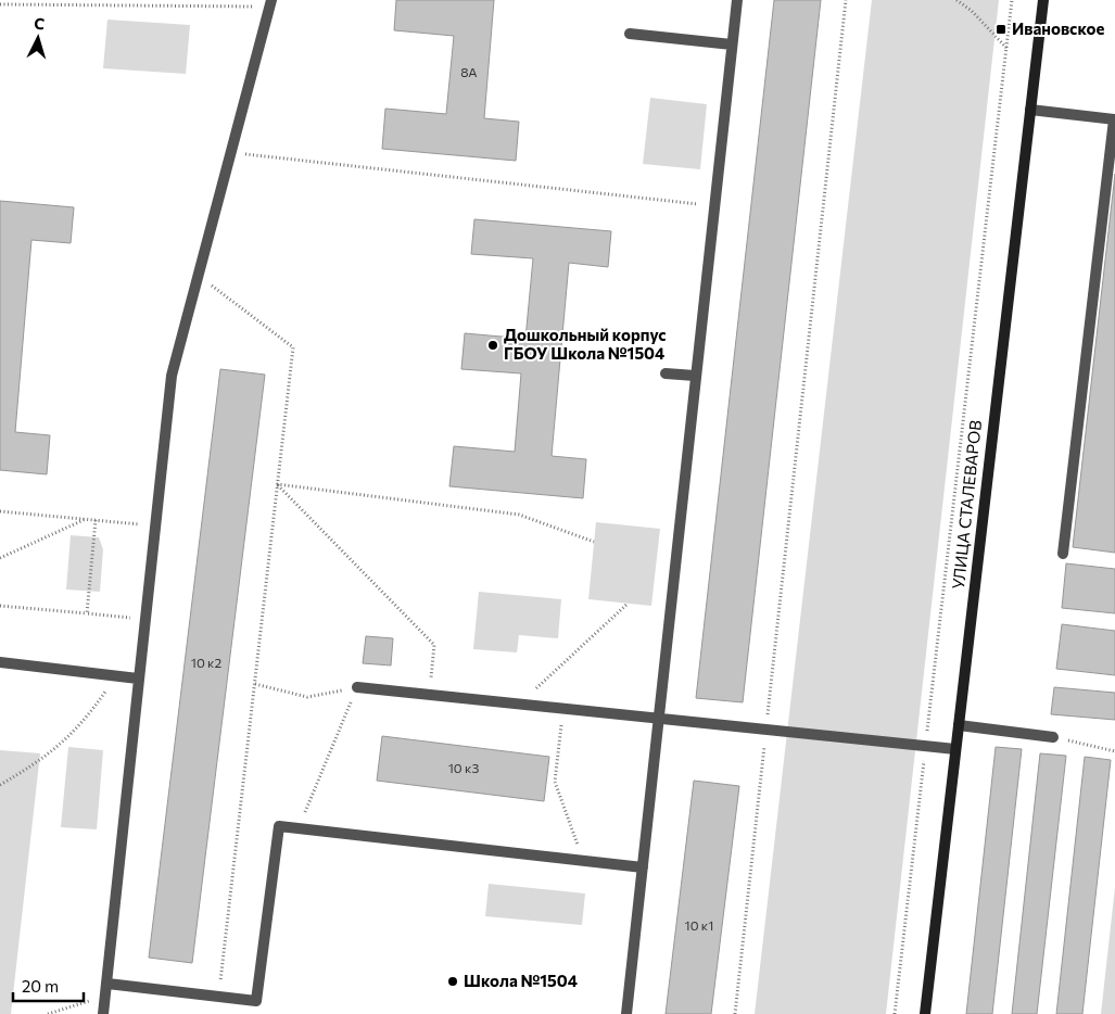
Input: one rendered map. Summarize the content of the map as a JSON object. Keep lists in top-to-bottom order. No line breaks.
{"streets":{"main road":["УЛИЦА СТАЛЕВАРОВ"]},"places":{"transit":["Ивановское"],"other":["Дошкольный корпус ГБОУ Школа №1504","Школа №1504"]},"house_numbers":["8А","10 к2","10 к3","10 к1"],"scale_bar":"20 m","north":"top"}
